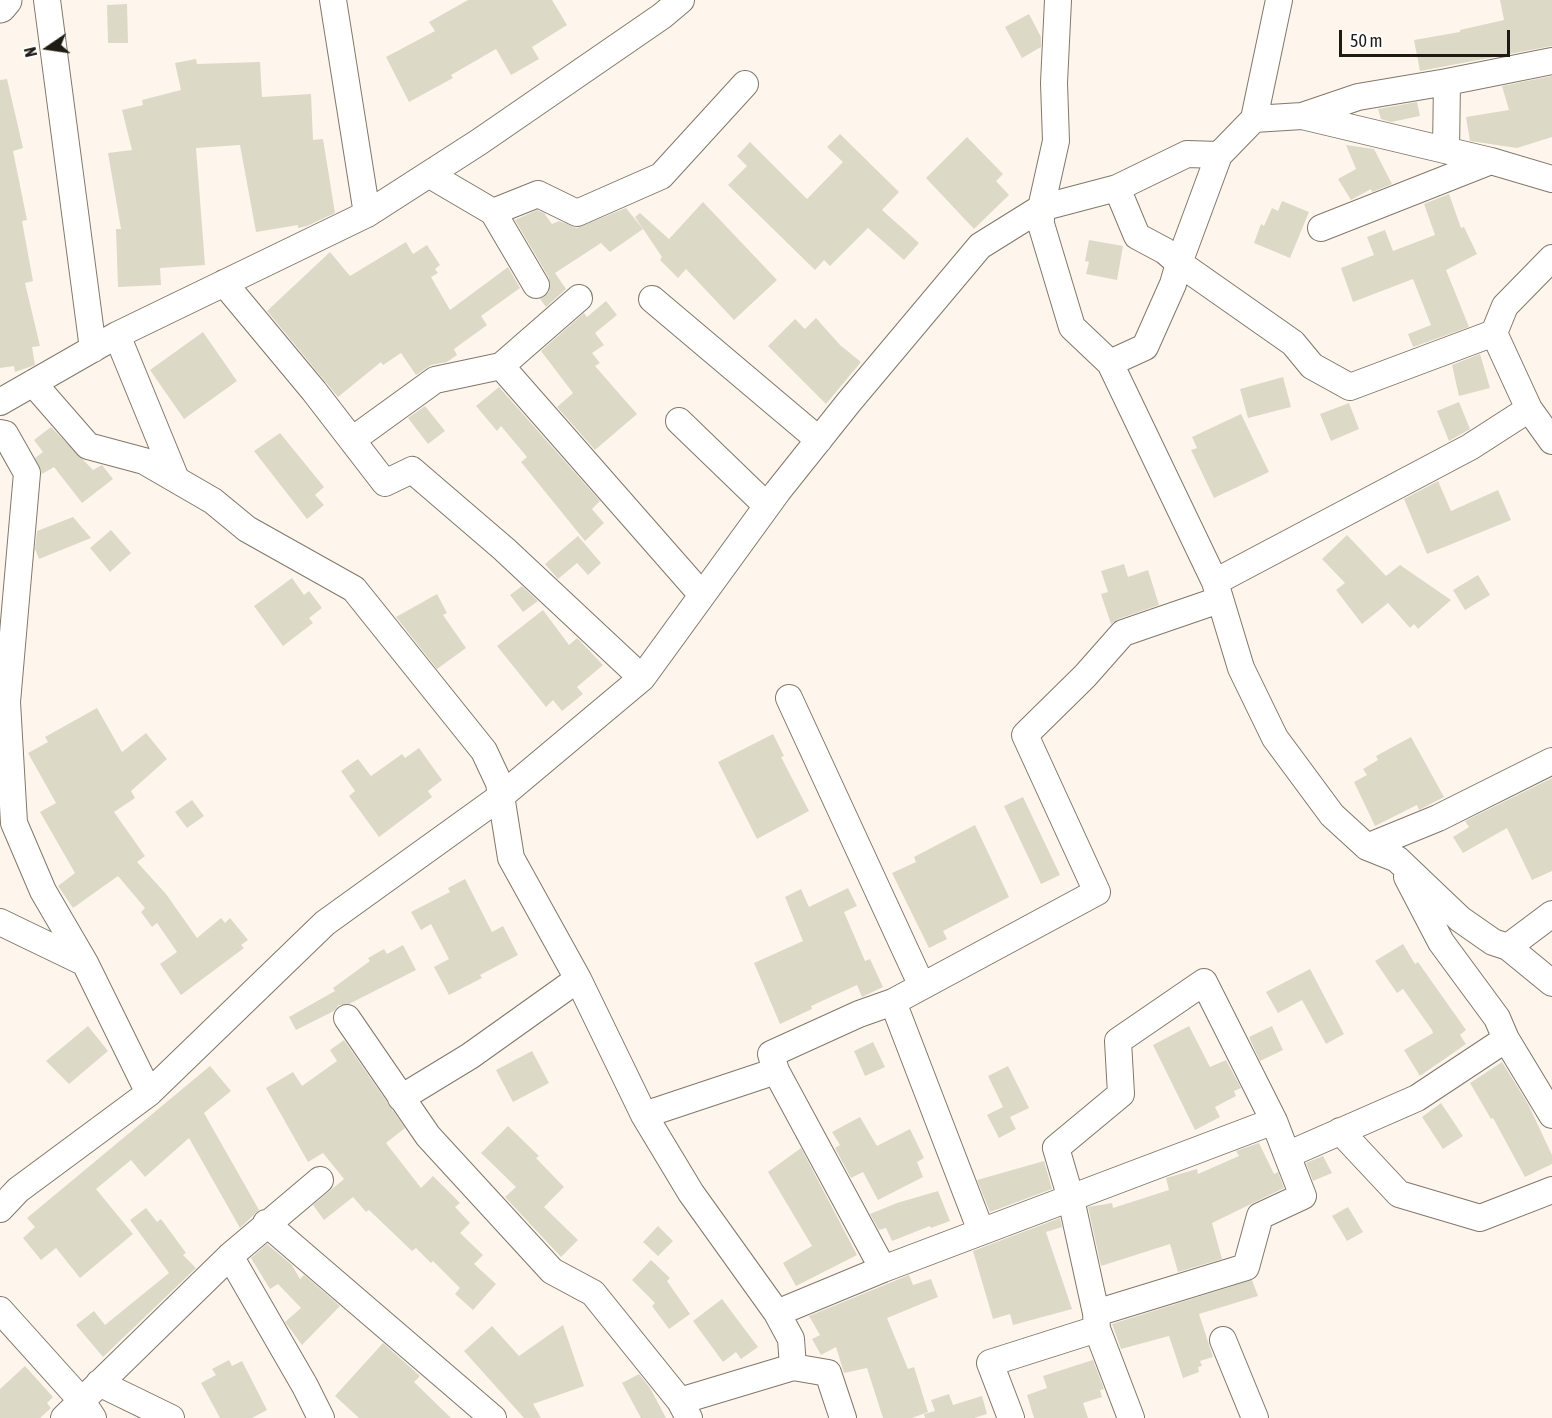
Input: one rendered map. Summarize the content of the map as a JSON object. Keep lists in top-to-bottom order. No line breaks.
{"scale_bar":"50 m","north":"left"}
